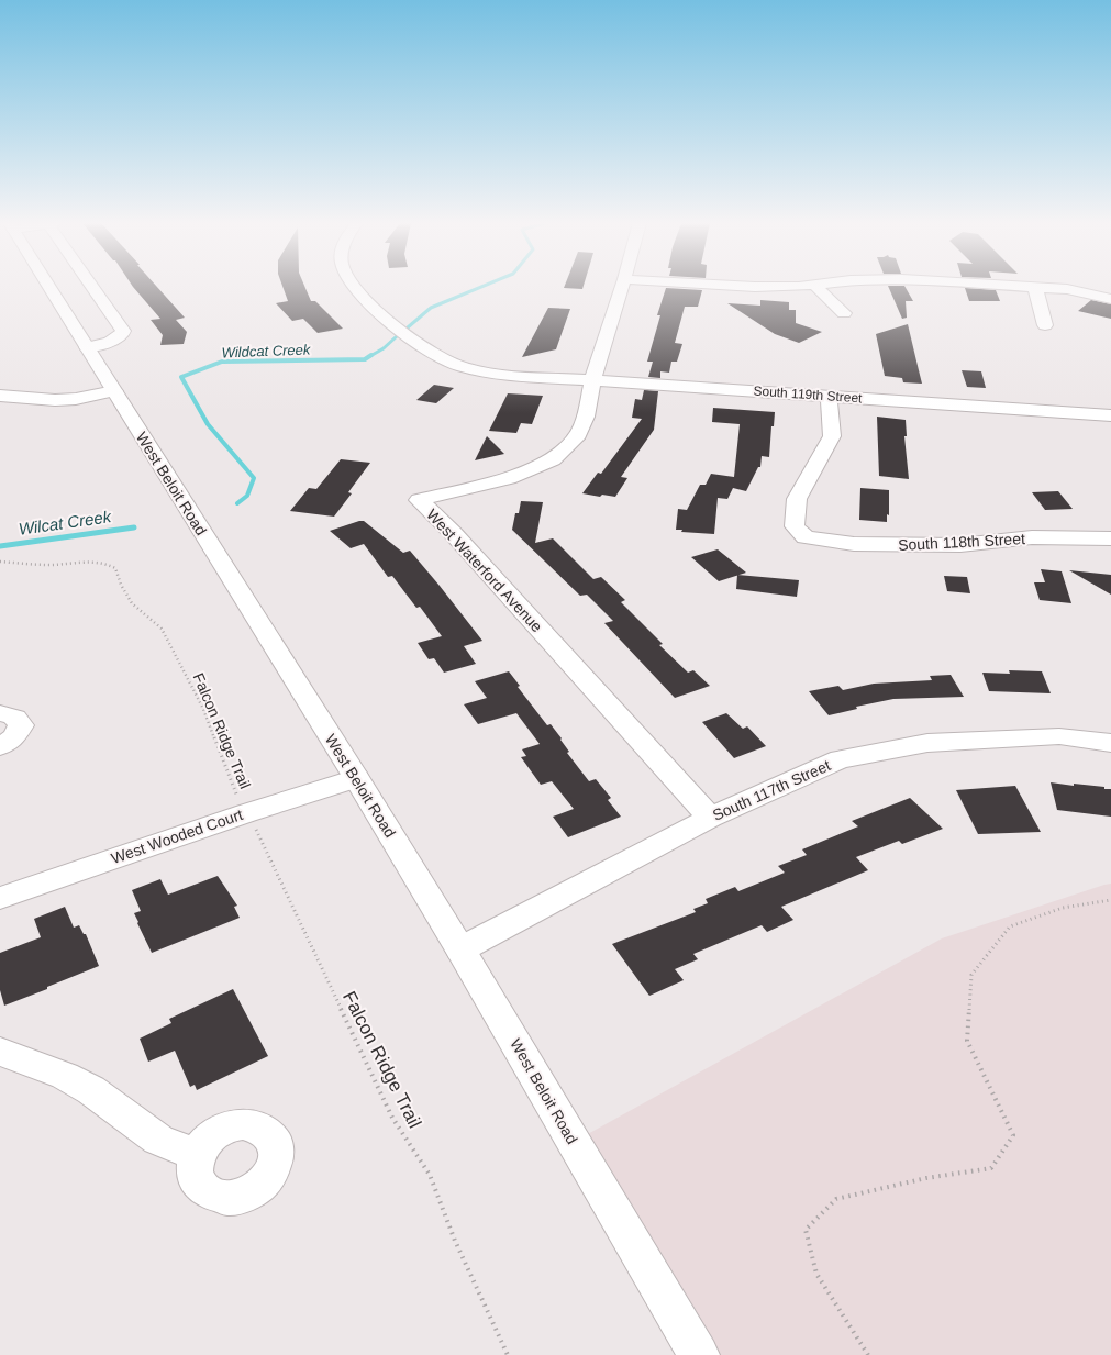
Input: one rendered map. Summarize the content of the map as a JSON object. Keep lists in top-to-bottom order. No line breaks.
{"streets":{"street":["South 119th Street","West Beloit Road","South 118th Street","West Waterford Avenue","South 117th Street","West Wooded Court"],"path":["Falcon Ridge Trail"]},"crossings":[["South 119th Street","South 118th Street"],["South 119th Street","West Waterford Avenue"],["West Beloit Road","South 117th Street"],["West Beloit Road","West Wooded Court"],["West Waterford Avenue","South 117th Street"]],"water":["Wildcat Creek","Wilcat Creek"]}
